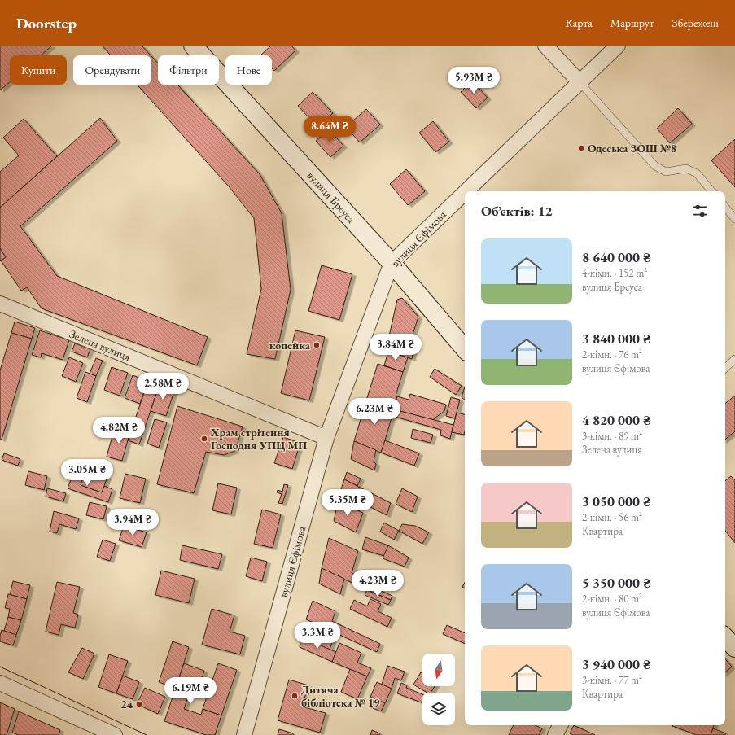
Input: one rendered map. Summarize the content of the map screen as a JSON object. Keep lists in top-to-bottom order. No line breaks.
{"streets":{"street":["вулиця Бреуса","вулиця Єфімова","Зелена вулиця"]},"crossings":[["вулиця Бреуса","вулиця Єфімова"],["вулиця Єфімова","Зелена вулиця"]],"places":["Одеська ЗОШ №8","копейка","Храм стрітення Господня УПЦ МП","Дитяча бібліотека № 19","24"],"north":"bottom","page":{"header":"Doorstep","nav":["Карта","Маршрут","Збережені"],"chip":["Купити","Орендувати","Фільтри","Нове"],"price":["5.93M ₴","8.64M ₴","3.84M ₴","2.58M ₴","6.23M ₴","4.82M ₴","3.05M ₴","5.35M ₴","3.94M ₴","4.23M ₴","3.3M ₴","6.19M ₴"],"heading":"Об’єктів: 12","list":[{"name":"8 640 000 ₴","note":"4-кімн. · 152 m² · вулиця Бреуса"},{"name":"3 840 000 ₴","note":"2-кімн. · 76 m² · вулиця Єфімова"},{"name":"4 820 000 ₴","note":"3-кімн. · 89 m² · Зелена вулиця"},{"name":"3 050 000 ₴","note":"2-кімн. · 56 m² · Квартира"},{"name":"5 350 000 ₴","note":"2-кімн. · 80 m² · вулиця Єфімова"},{"name":"3 940 000 ₴","note":"3-кімн. · 77 m² · Квартира"}]}}
